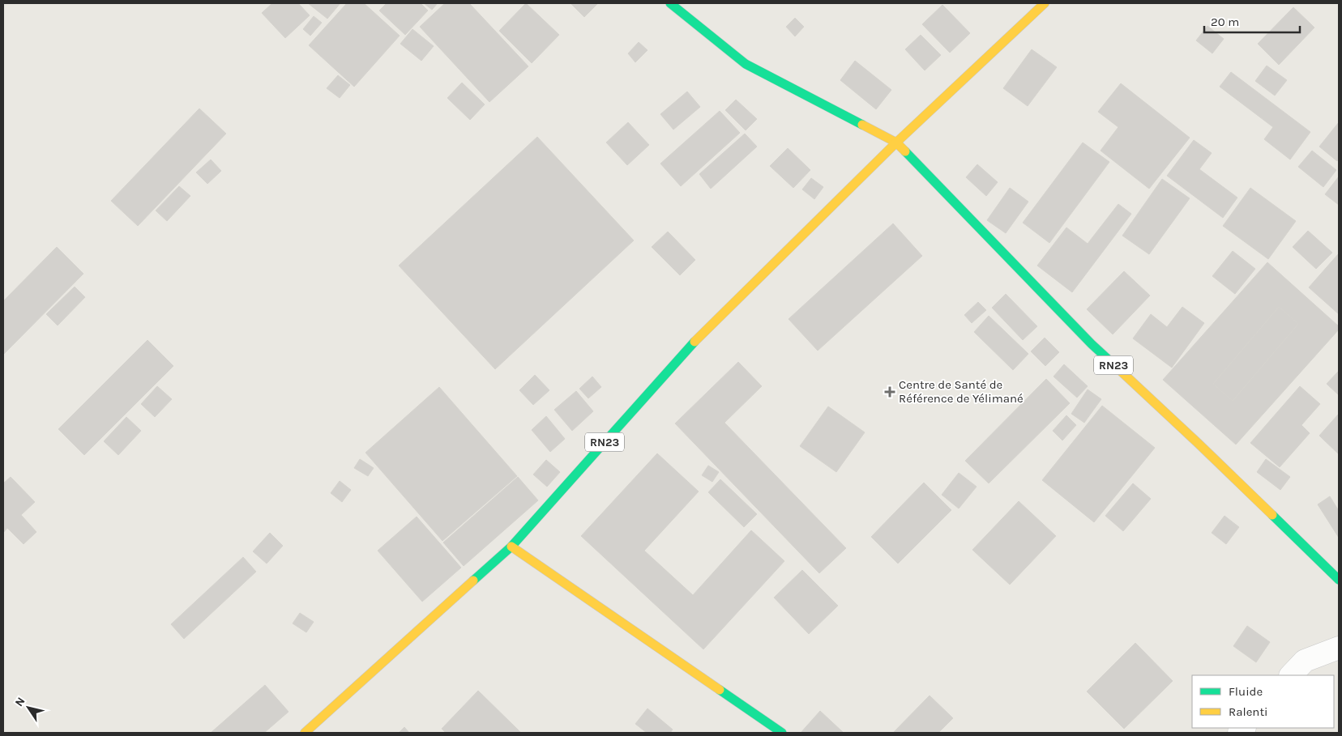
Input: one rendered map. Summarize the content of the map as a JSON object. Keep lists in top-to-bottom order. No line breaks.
{"streets":{"main road":["RN23"]},"places":{"health":["Centre de Santé de Référence de Yélimané"]},"legend":["Fluide","Ralenti"],"scale_bar":"20 m","north":"top left"}
